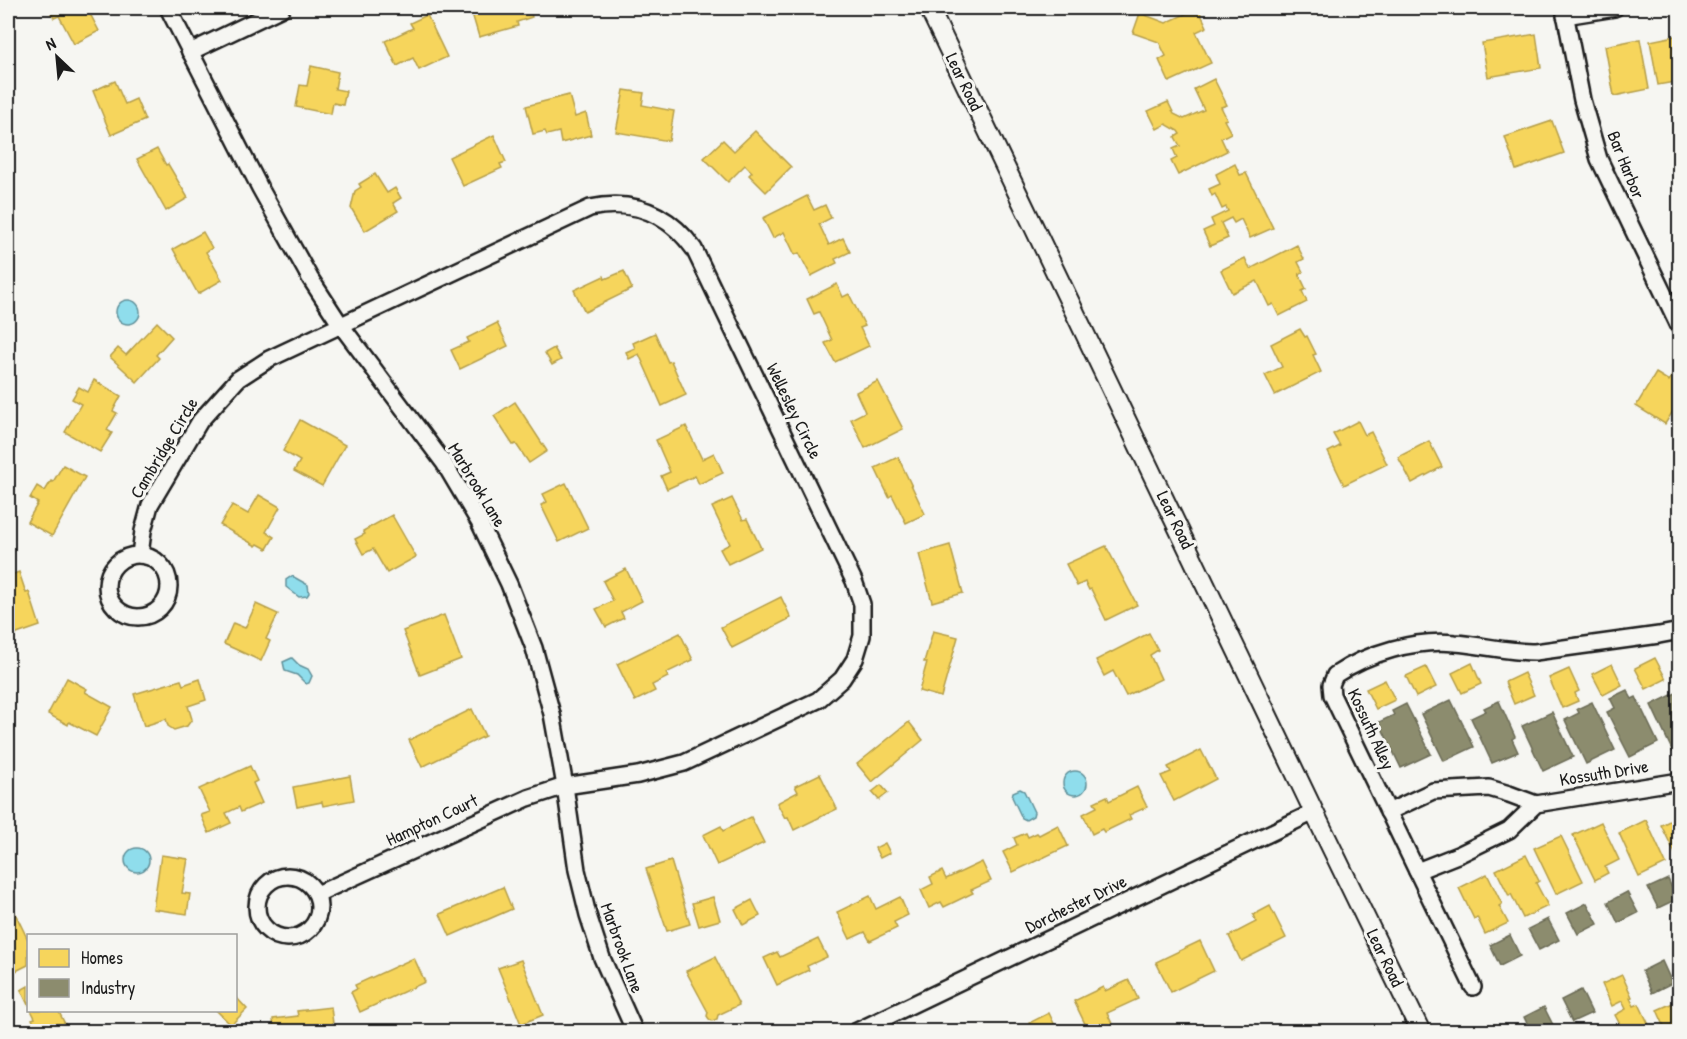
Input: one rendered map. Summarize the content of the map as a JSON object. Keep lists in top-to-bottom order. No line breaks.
{"streets":{"street":["Lear Road","Bar Harbor","Wellesley Circle","Cambridge Circle","Marbrook Lane","Kossuth Alley","Kossuth Drive","Hampton Court","Dorchester Drive"]},"crossings":[["Lear Road","Dorchester Drive"],["Wellesley Circle","Cambridge Circle"],["Wellesley Circle","Marbrook Lane"],["Wellesley Circle","Hampton Court"],["Cambridge Circle","Marbrook Lane"],["Marbrook Lane","Hampton Court"],["Kossuth Alley","Kossuth Drive"]],"legend":["Homes","Industry"],"north":"top left"}
